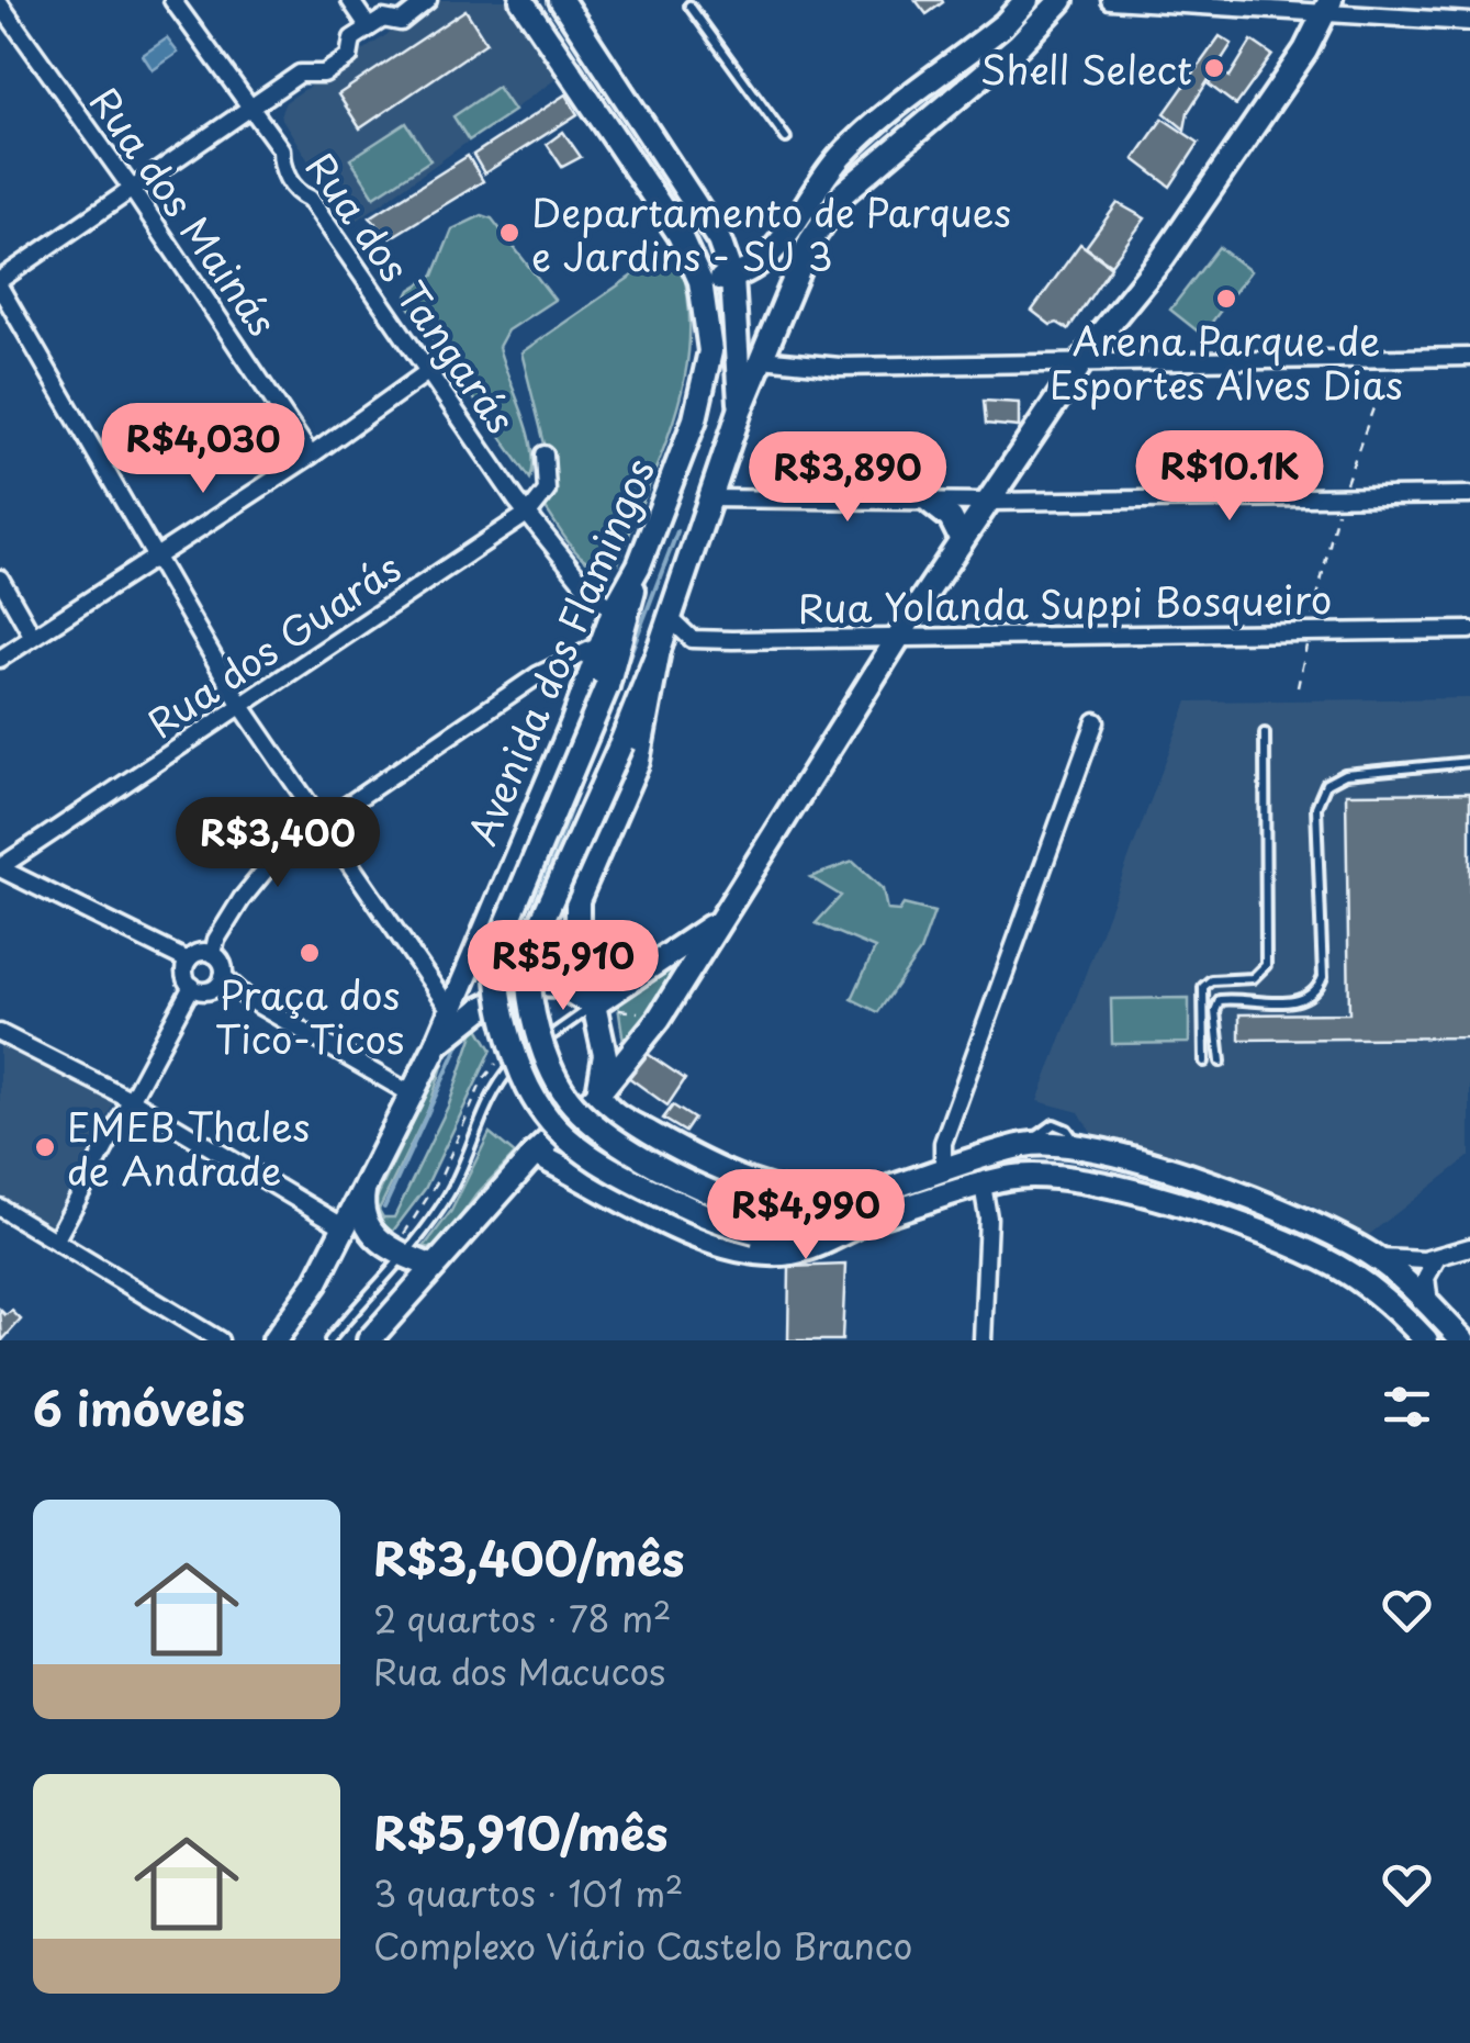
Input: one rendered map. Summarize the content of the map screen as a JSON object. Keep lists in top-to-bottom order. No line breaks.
{"streets":{"main road":["Avenida dos Flamingos"],"street":["Rua dos Mainás","Rua dos Tangarás","Rua Yolanda Suppi Bosqueiro","Rua dos Guarás"]},"crossings":[["Rua dos Tangarás","Rua dos Guarás"],["Rua dos Tangarás","Avenida dos Flamingos"]],"places":["Shell Select","Departamento de Parques e Jardins - SU 3","Arena Parque de Esportes Alves Dias","Praça dos Tico-Ticos","EMEB Thales de Andrade"],"page":{"price":["R$4,030","R$10.1K","R$3,890","R$3,400","R$5,910","R$4,990"],"heading":"6 imóveis","list":[{"name":"R$3,400/mês","note":"2 quartos · 78 m² · Rua dos Macucos"},{"name":"R$5,910/mês","note":"3 quartos · 101 m² · Complexo Viário Castelo Branco"}]}}
